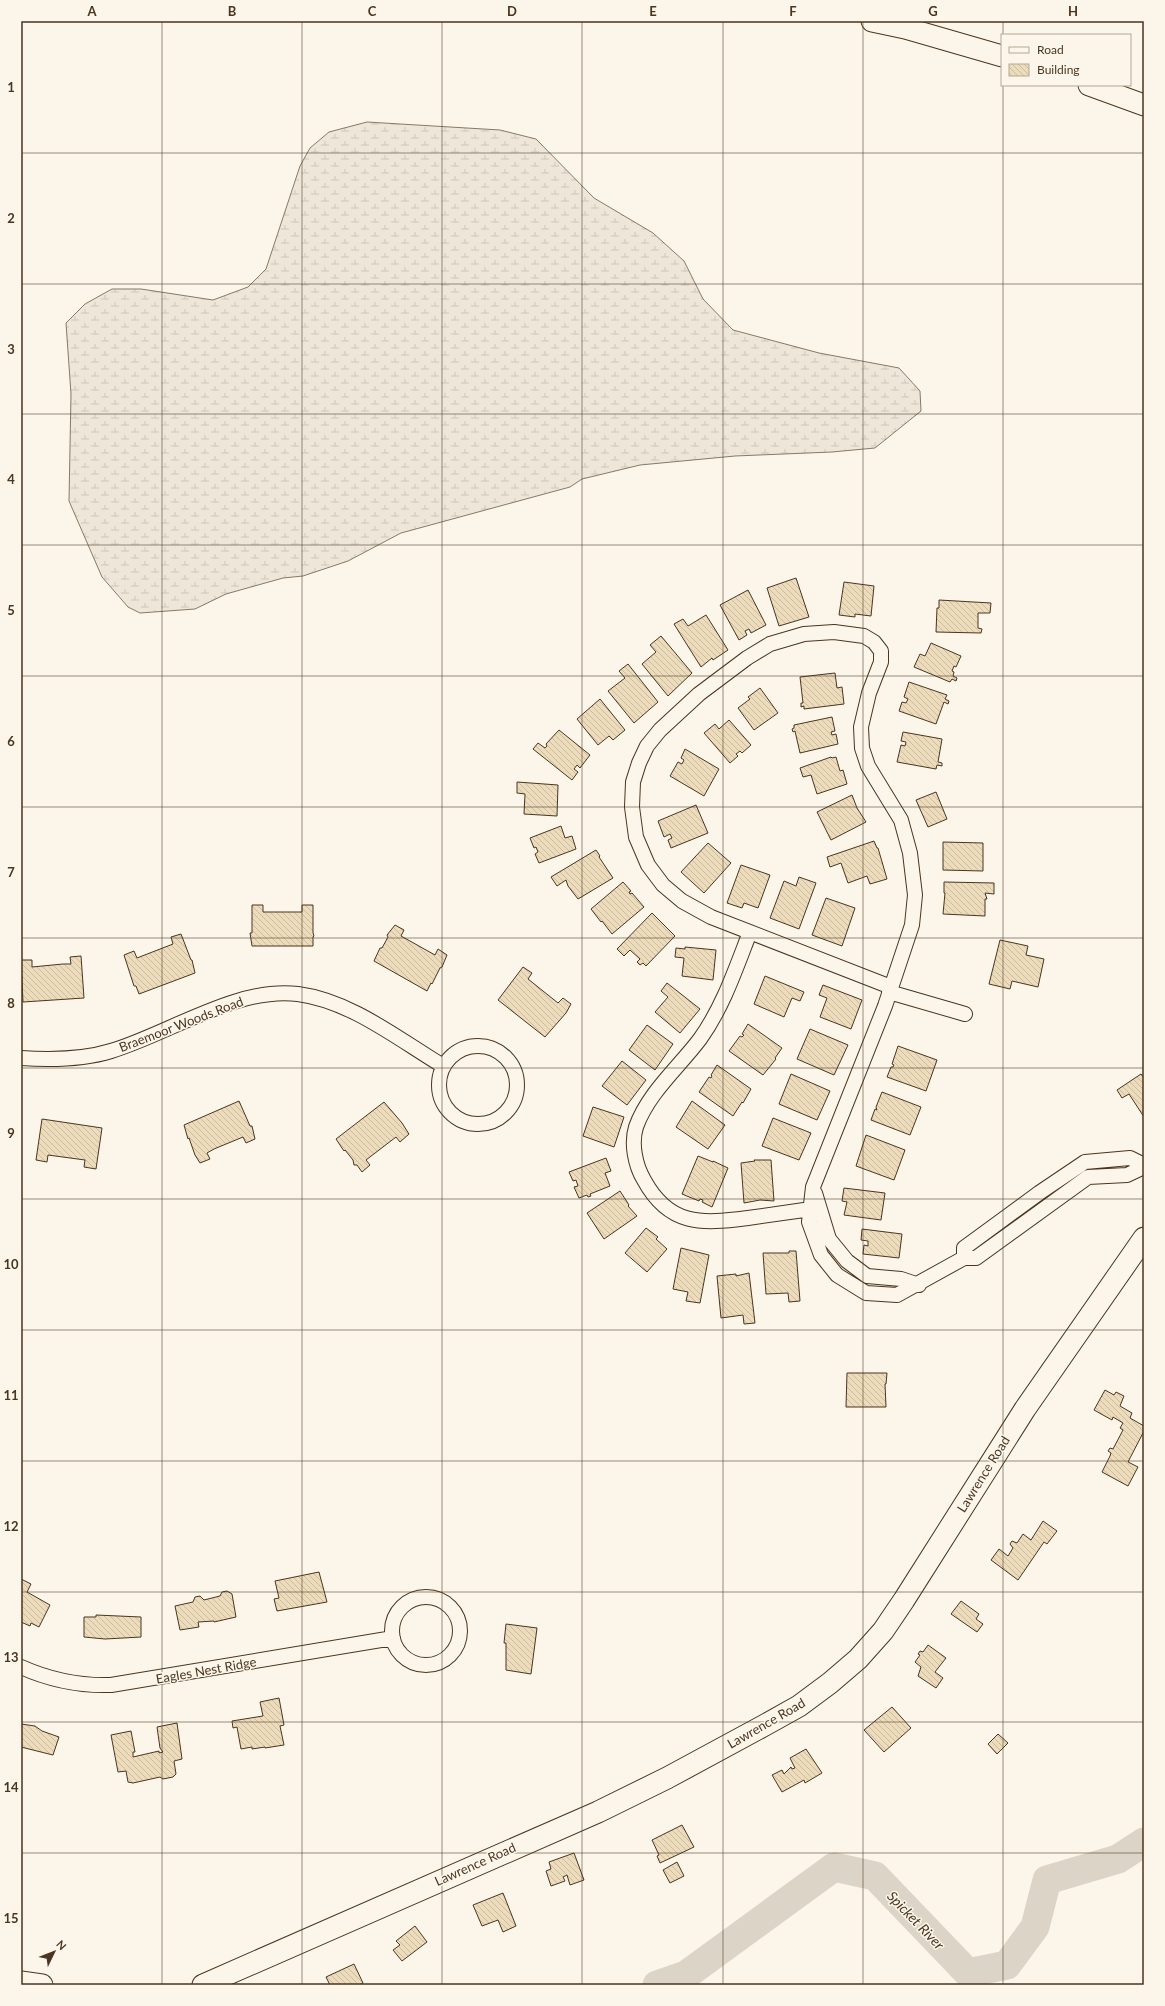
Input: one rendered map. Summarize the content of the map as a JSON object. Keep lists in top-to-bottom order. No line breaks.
{"streets":{"street":["Braemoor Woods Road","Lawrence Road","Eagles Nest Ridge"]},"water":["Spicket River"],"legend":["Road","Building"],"north":"top right","grid":{"columns":["A","B","C","D","E","F","G","H"],"rows":["1","2","3","4","5","6","7","8","9","10","11","12","13","14","15"]}}
